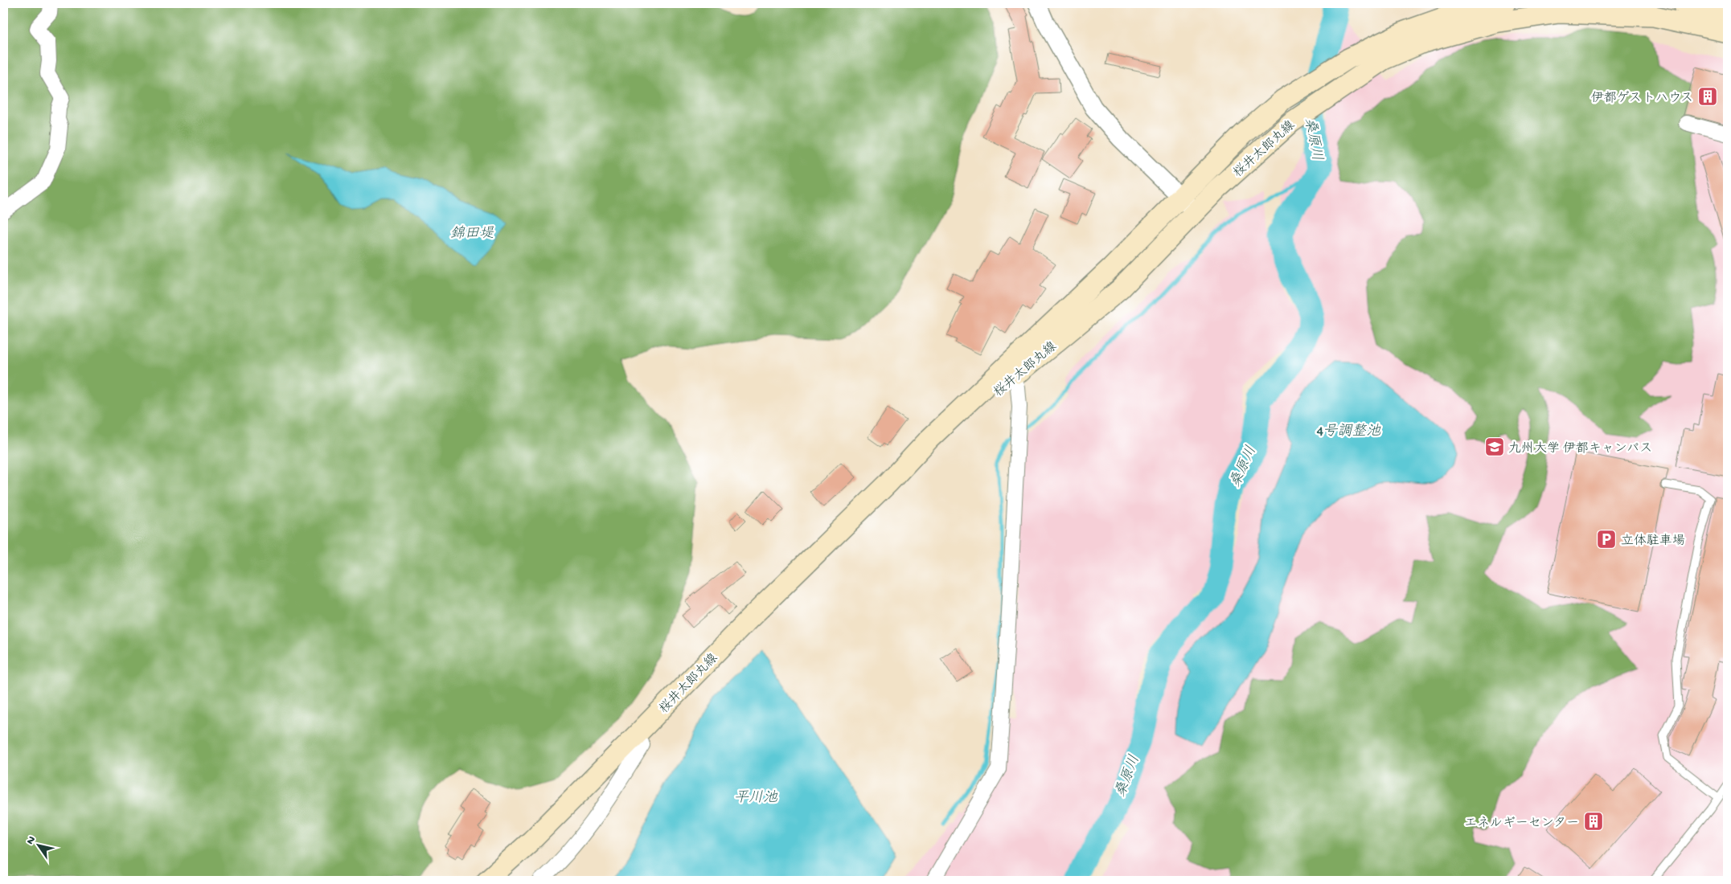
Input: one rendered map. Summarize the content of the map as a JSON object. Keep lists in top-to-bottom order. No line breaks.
{"streets":{"main road":["桜井太郎丸線"]},"water":["桑原川","錦田堤","4号調整池","平川池"],"places":{"building":["伊都ゲストハウス","エネルギーセンター"],"school or university":["九州大学 伊都キャンパス"],"parking":["立体駐車場"]},"north":"top left"}
